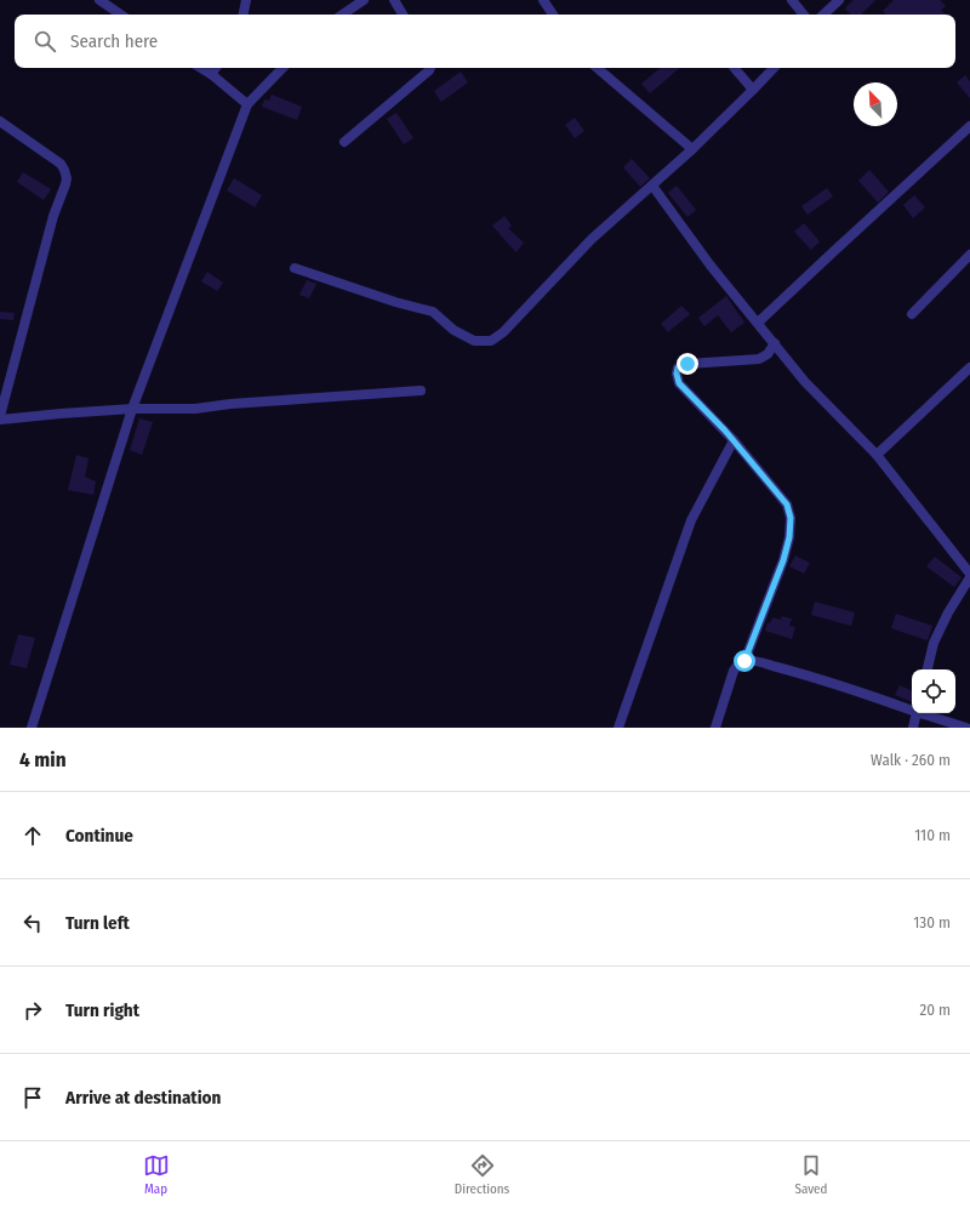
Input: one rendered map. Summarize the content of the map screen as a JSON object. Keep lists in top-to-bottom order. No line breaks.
{"north":"top left","page":{"search":"Search here","heading":["4 min","Walk · 260 m"],"list":[["Continue","110 m"],["Turn left","130 m"],["Turn right","20 m"],"Arrive at destination"],"nav":["Map","Directions","Saved"]}}
